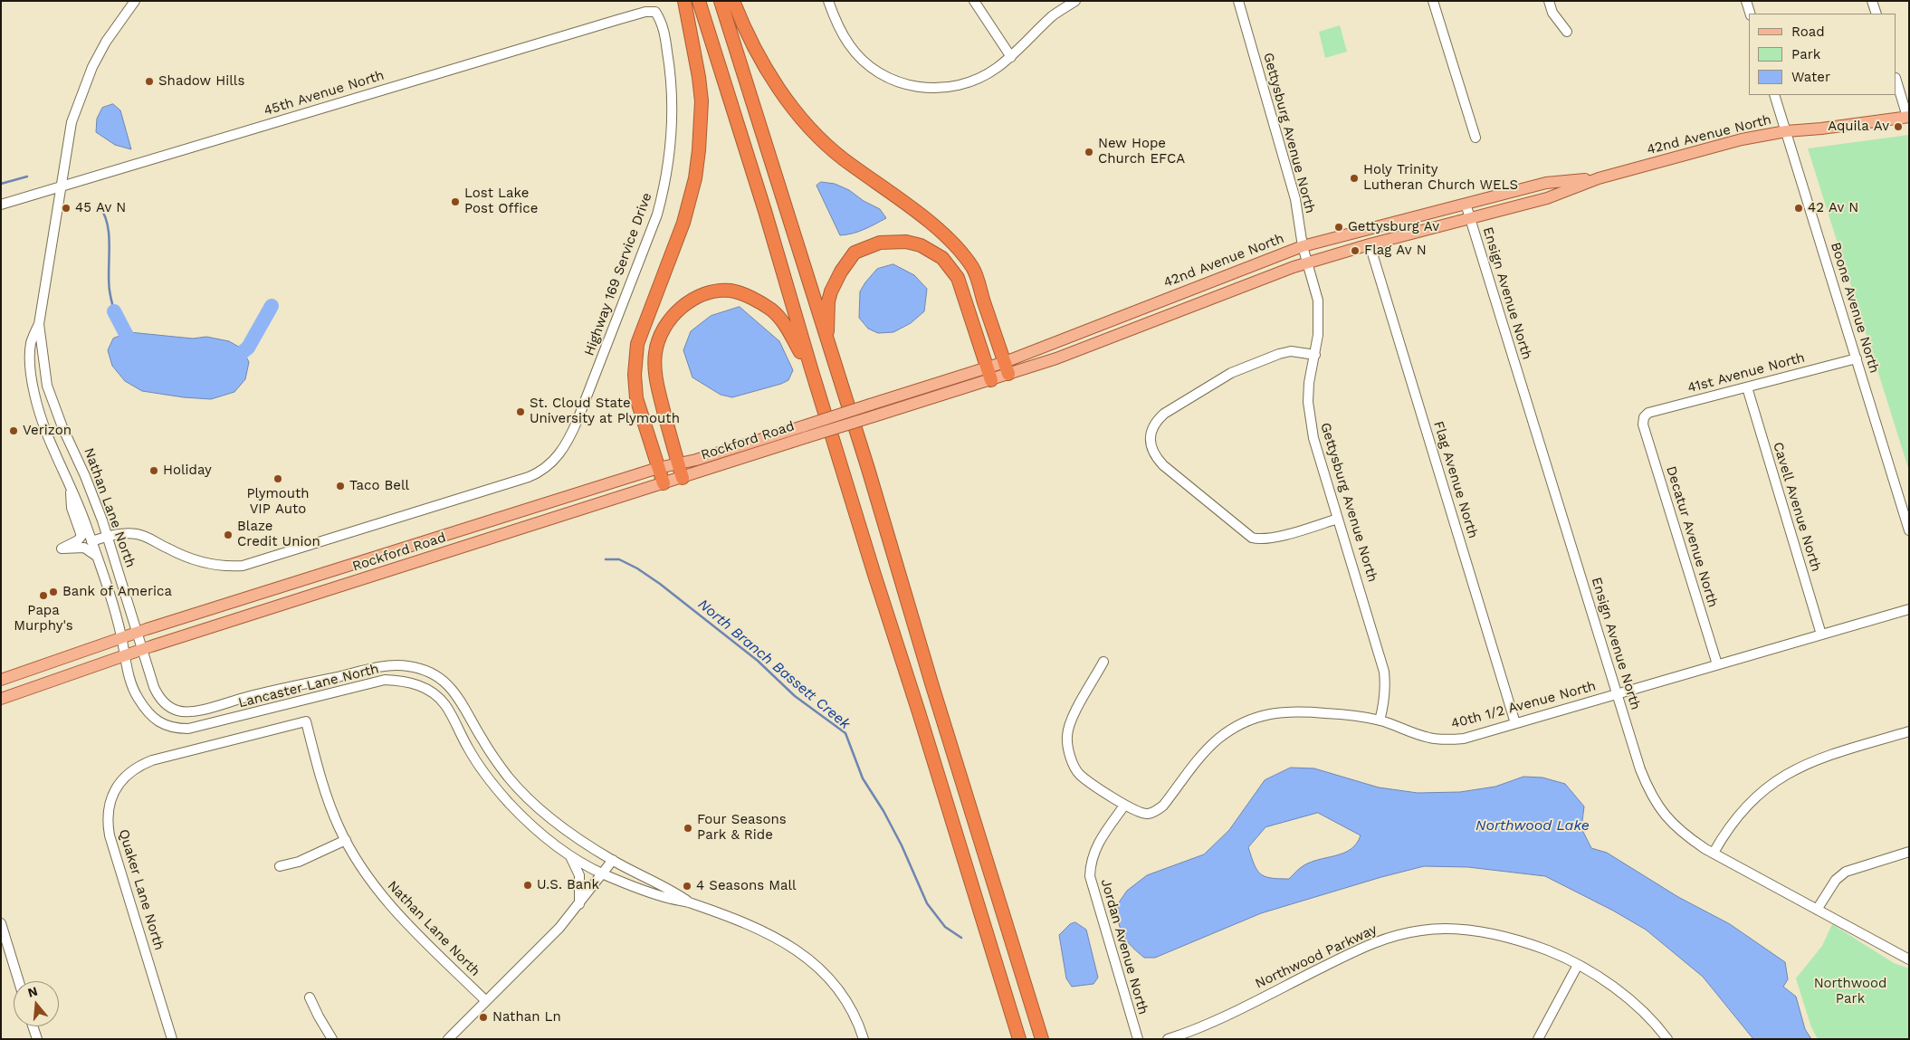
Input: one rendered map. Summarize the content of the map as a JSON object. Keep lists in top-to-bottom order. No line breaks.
{"streets":{"main road":["42nd Avenue North","Rockford Road"],"street":["45th Avenue North","Gettysburg Avenue North","Highway 169 Service Drive","Ensign Avenue North","Boone Avenue North","41st Avenue North","Flag Avenue North","Cavell Avenue North","Nathan Lane North","Decatur Avenue North","Lancaster Lane North","40th 1/2 Avenue North","Quaker Lane North","Jordan Avenue North","Northwood Parkway"]},"crossings":[["45th Avenue North","Highway 169 Service Drive"],["45th Avenue North","Nathan Lane North"],["Gettysburg Avenue North","42nd Avenue North"],["Gettysburg Avenue North","40th 1/2 Avenue North"],["42nd Avenue North","Ensign Avenue North"],["42nd Avenue North","Boone Avenue North"],["42nd Avenue North","Rockford Road"],["42nd Avenue North","Flag Avenue North"],["Highway 169 Service Drive","Nathan Lane North"],["Ensign Avenue North","40th 1/2 Avenue North"],["Boone Avenue North","41st Avenue North"],["41st Avenue North","Cavell Avenue North"],["41st Avenue North","Decatur Avenue North"],["Rockford Road","Nathan Lane North"],["Rockford Road","Lancaster Lane North"],["Flag Avenue North","40th 1/2 Avenue North"],["Cavell Avenue North","40th 1/2 Avenue North"],["Nathan Lane North","Lancaster Lane North"],["Nathan Lane North","Quaker Lane North"],["Decatur Avenue North","40th 1/2 Avenue North"],["40th 1/2 Avenue North","Jordan Avenue North"]],"water":["North Branch Bassett Creek","Northwood Lake"],"parks":["Northwood Park"],"places":["Shadow Hills","Aquila Av","New Hope Church EFCA","Holy Trinity Lutheran Church WELS","Lost Lake Post Office","45 Av N","42 Av N","Gettysburg Av","Flag Av N","St. Cloud State University at Plymouth","Verizon","Holiday","Plymouth VIP Auto","Taco Bell","Blaze Credit Union","Bank of America","Papa Murphy's","Four Seasons Park & Ride","U.S. Bank","4 Seasons Mall","Nathan Ln"],"legend":["Road","Park","Water"],"north":"top"}
